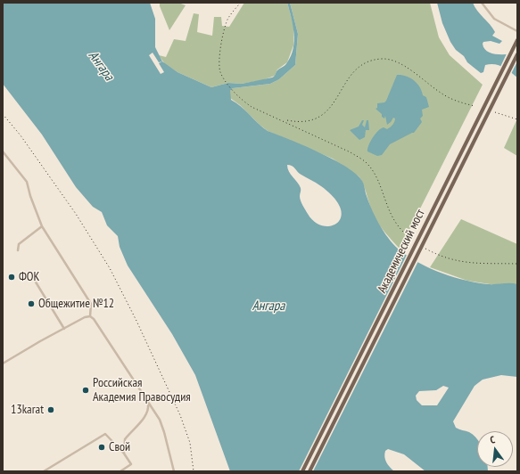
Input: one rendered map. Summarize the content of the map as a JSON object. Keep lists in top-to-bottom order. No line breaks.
{"streets":{"main road":["Академический мост"]},"water":["Ангара"],"places":["ФОК","Общежитие №12","Российская Академия Правосудия","13karat","Свой"],"north":"top"}
